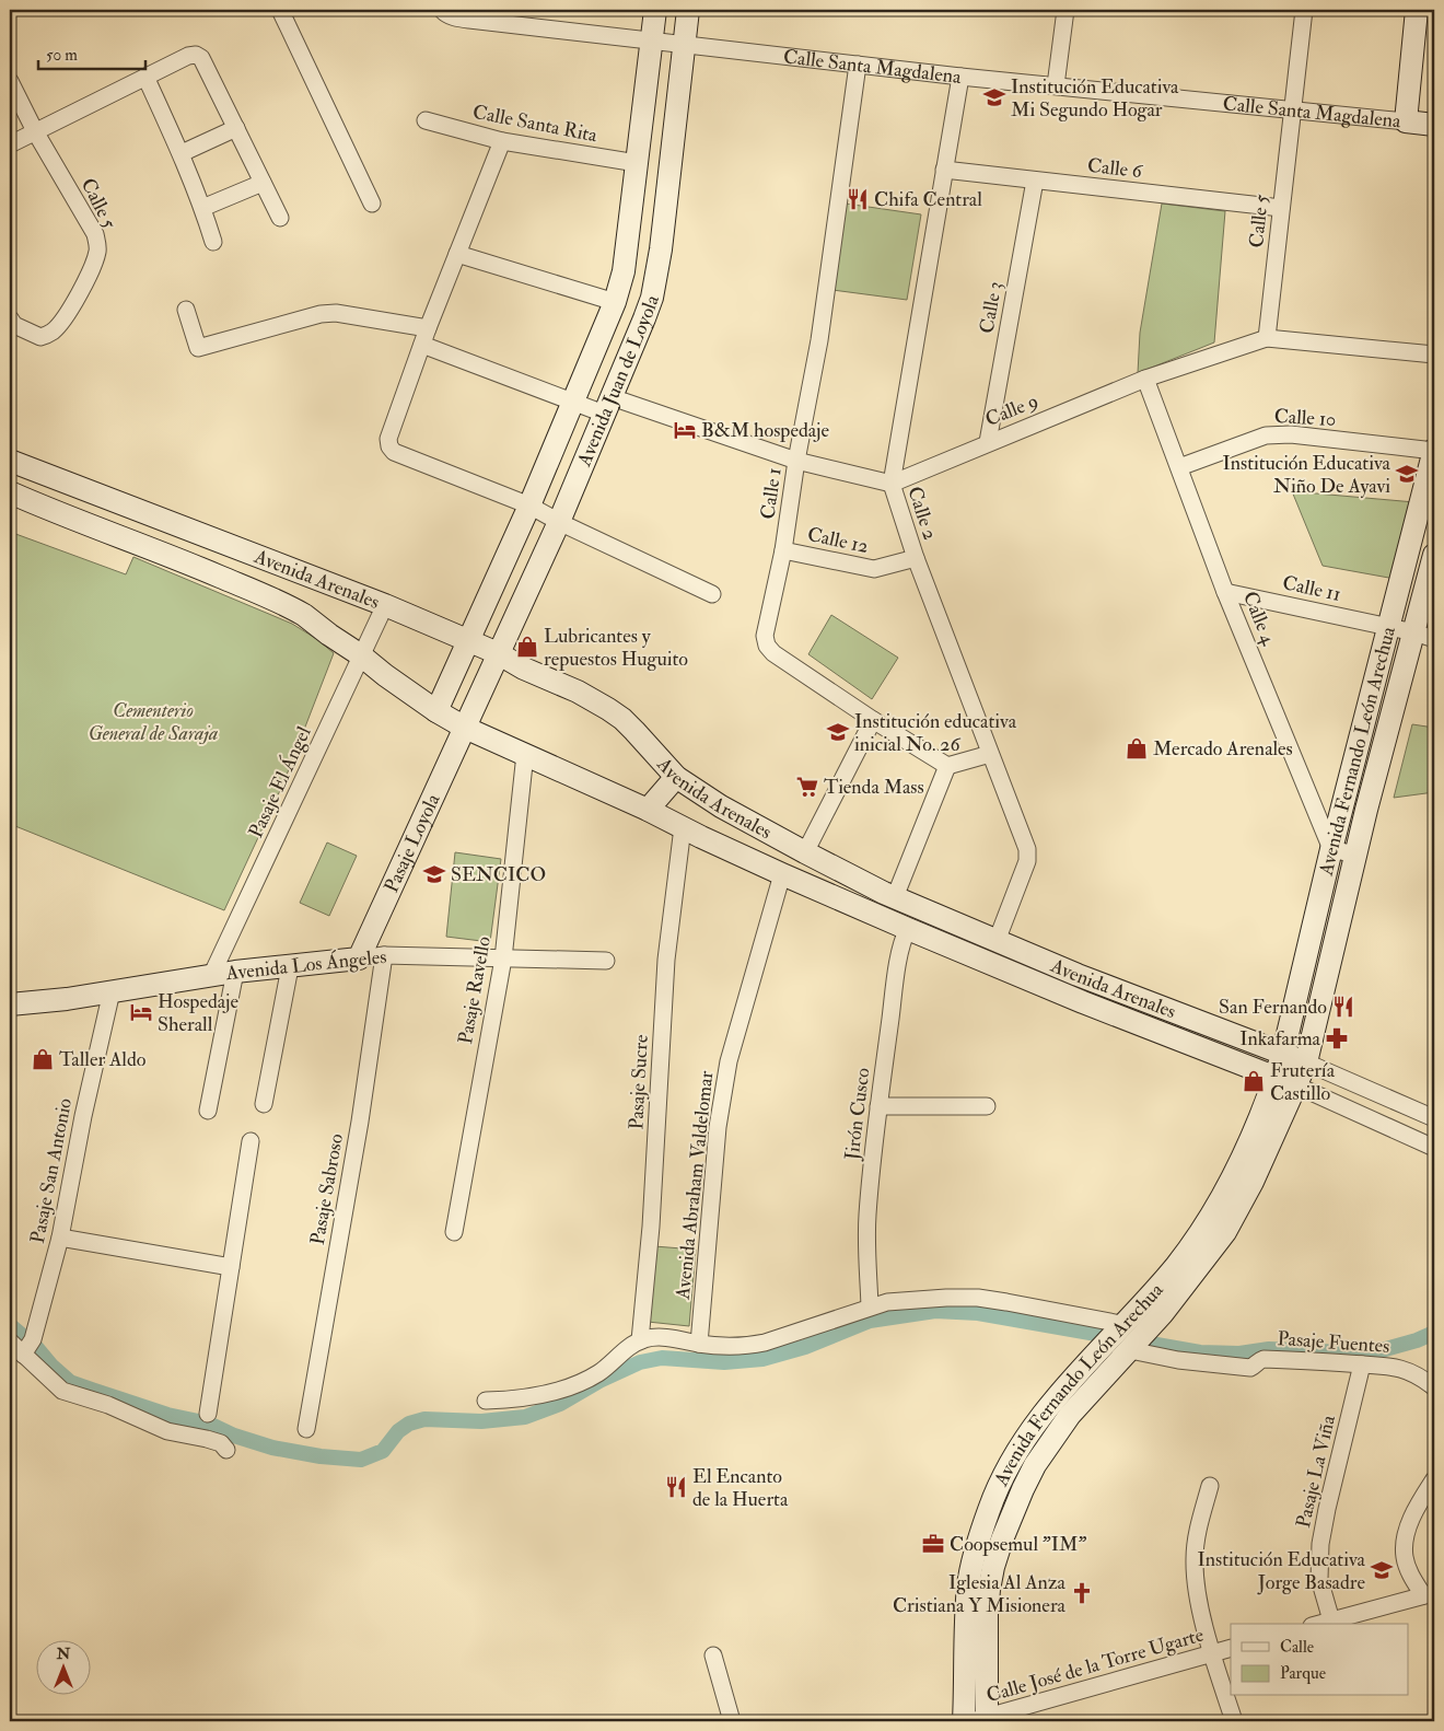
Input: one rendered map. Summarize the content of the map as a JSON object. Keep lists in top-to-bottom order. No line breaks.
{"streets":{"street":["Calle Santa Magdalena","Calle Santa Rita","Calle 6","Calle 5","Calle 3","Avenida Juan de Loyola","Calle 9","Calle 10","Calle 1","Calle 2","Calle 12","Avenida Arenales","Calle 11","Calle 4","Avenida Fernando León Arechua","Pasaje El Ángel","Pasaje Loyola","Avenida Los Ángeles","Pasaje Ravello","Pasaje Sucre","Jirón Cusco","Pasaje San Antonio","Avenida Abraham Valdelomar","Pasaje Sabroso","Pasaje Fuentes","Pasaje La Viña","Calle José de la Torre Ugarte"]},"crossings":[["Calle Santa Magdalena","Calle 5"],["Calle Santa Magdalena","Avenida Juan de Loyola"],["Calle Santa Magdalena","Calle 1"],["Calle Santa Magdalena","Calle 2"],["Calle Santa Rita","Avenida Juan de Loyola"],["Calle 6","Calle 5"],["Calle 6","Calle 3"],["Calle 6","Calle 2"],["Calle 5","Calle 9"],["Calle 3","Calle 9"],["Avenida Juan de Loyola","Avenida Arenales"],["Avenida Juan de Loyola","Pasaje Loyola"],["Calle 9","Calle 2"],["Calle 9","Calle 4"],["Calle 10","Calle 4"],["Calle 10","Avenida Fernando León Arechua"],["Calle 1","Calle 12"],["Calle 2","Calle 12"],["Calle 2","Avenida Arenales"],["Avenida Arenales","Avenida Fernando León Arechua"],["Avenida Arenales","Pasaje El Ángel"],["Avenida Arenales","Pasaje Loyola"],["Avenida Arenales","Pasaje Ravello"],["Avenida Arenales","Pasaje Sucre"],["Avenida Arenales","Jirón Cusco"],["Avenida Arenales","Avenida Abraham Valdelomar"],["Calle 11","Calle 4"],["Calle 11","Avenida Fernando León Arechua"],["Calle 4","Avenida Fernando León Arechua"],["Avenida Fernando León Arechua","Pasaje Fuentes"],["Avenida Fernando León Arechua","Calle José de la Torre Ugarte"],["Pasaje El Ángel","Avenida Los Ángeles"],["Pasaje Loyola","Avenida Los Ángeles"],["Avenida Los Ángeles","Pasaje Ravello"],["Avenida Los Ángeles","Pasaje San Antonio"],["Avenida Los Ángeles","Pasaje Sabroso"],["Pasaje Fuentes","Pasaje La Viña"]],"parks":["Cementerio General de Saraja"],"places":{"school or university":["Institución Educativa Mi Segundo Hogar","Institución Educativa Niño De Ayavi","Institución educativa inicial No. 26","SENCICO","Institución Educativa Jorge Basadre"],"restaurant":["Chifa Central","San Fernando","El Encanto de la Huerta"],"hotel":["B&M hospedaje","Hospedaje Sherall"],"shop":["Lubricantes y repuestos Huguito","Mercado Arenales","Taller Aldo","Frutería Castillo"],"supermarket":["Tienda Mass"],"pharmacy":["Inkafarma"],"office":["Coopsemul \"IM\""],"church":["Iglesia Al Anza Cristiana Y Misionera"]},"legend":["Calle","Parque"],"scale_bar":"50 m","north":"top"}
